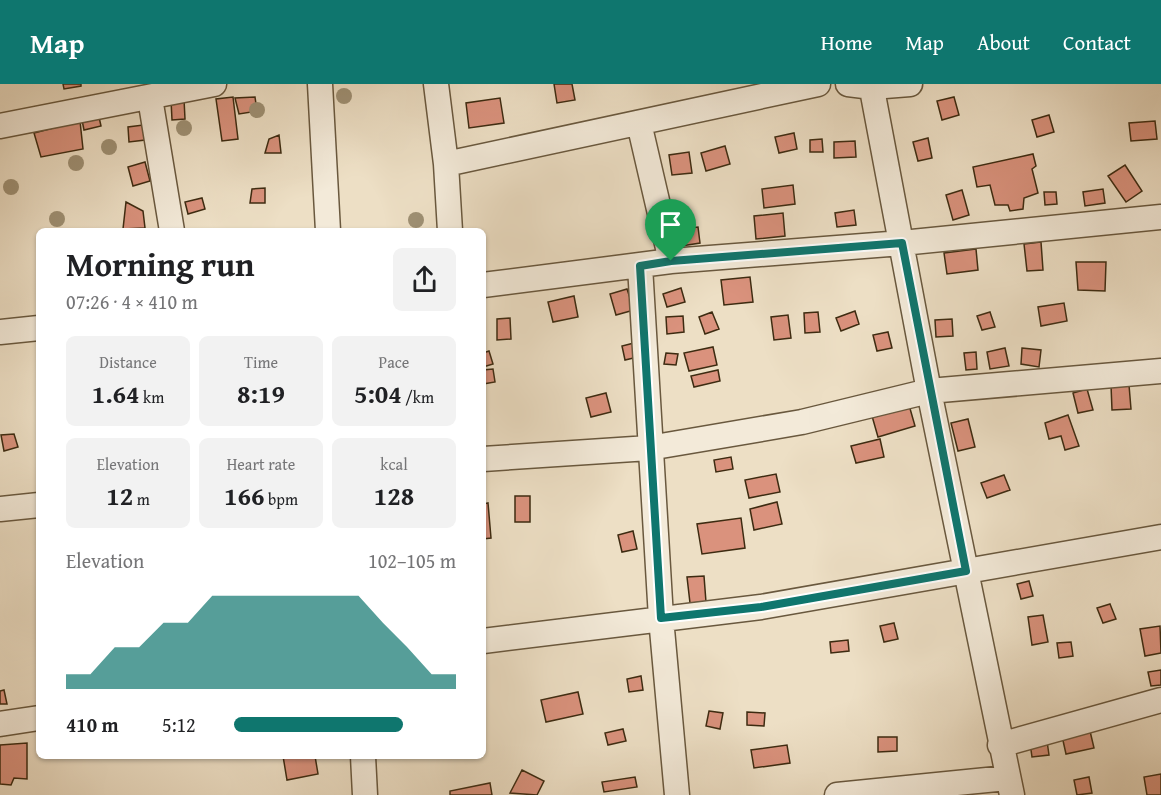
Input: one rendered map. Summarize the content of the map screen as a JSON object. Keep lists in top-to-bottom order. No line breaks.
{"page":{"header":"Map","nav":["Home","Map","About","Contact"],"heading":["Morning run","07:26 · 4 × 410 m"],"stats":[["Distance","1.64 km"],["Time","8:19"],["Pace","5:04 /km"],["Elevation","12 m"],["Heart rate","166 bpm"],["kcal","128"]],"chart":["Elevation","102–105 m"],"list":[{"name":"410 m","note":"5:12"}]}}
